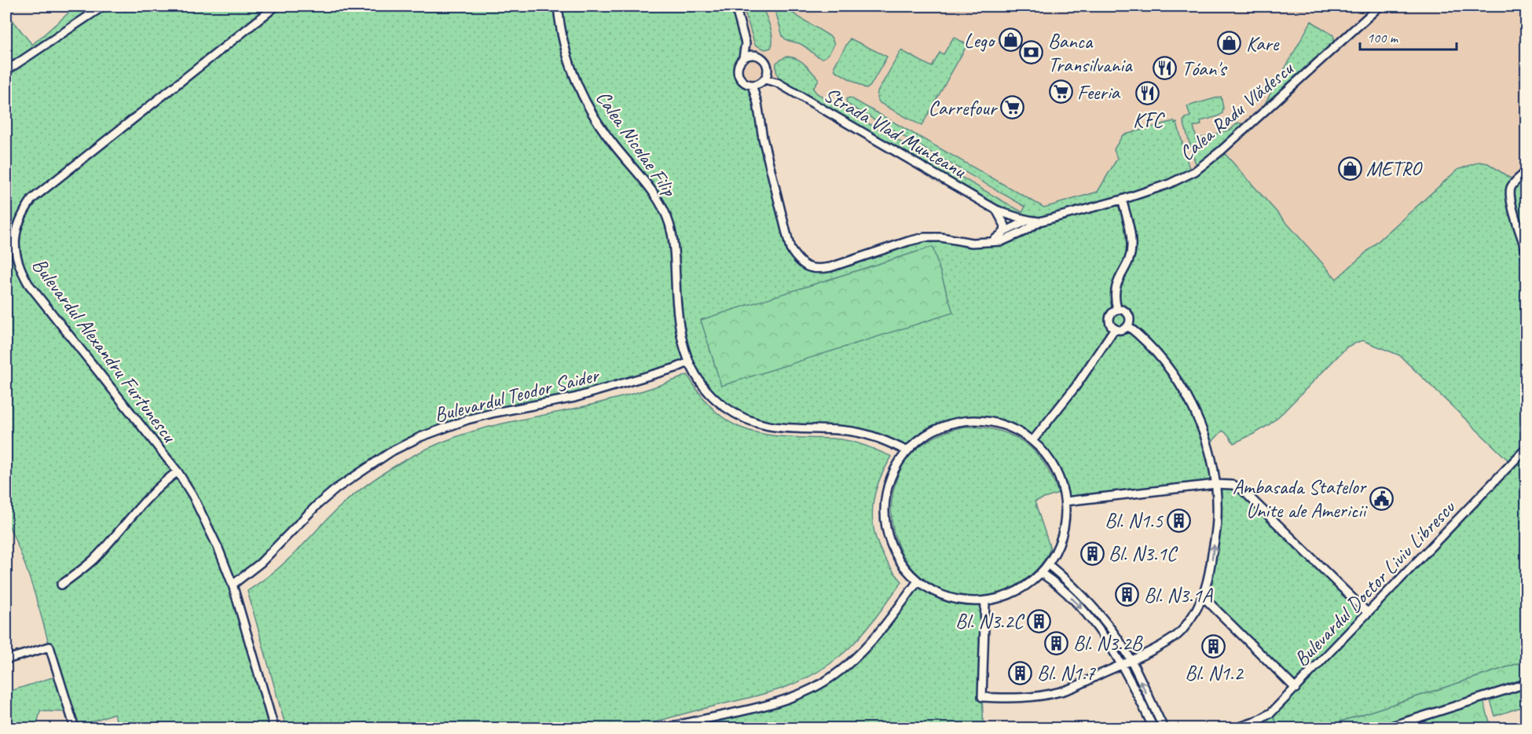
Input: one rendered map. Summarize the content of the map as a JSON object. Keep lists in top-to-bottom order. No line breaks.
{"streets":{"street":["Calea Radu Vlădescu","Strada Vlad Munteanu","Calea Nicolae Filip","Bulevardul Alexandru Furtunescu","Bulevardul Teodor Saider","Bulevardul Doctor Liviu Librescu"]},"crossings":[["Calea Radu Vlădescu","Strada Vlad Munteanu"],["Calea Nicolae Filip","Bulevardul Teodor Saider"],["Bulevardul Alexandru Furtunescu","Bulevardul Teodor Saider"]],"places":{"shop":["Lego","Kare","METRO"],"bank":["Banca Transilvania"],"restaurant":["Tóan's","KFC"],"supermarket":["Feeria","Carrefour"],"public building":["Ambasada Statelor Unite ale Americii"],"building":["Bl. N1.5","Bl. N3.1C","Bl. N3.1A","Bl. N3.2C","Bl. N3.2B","Bl. N1.2","Bl. N1.7"]},"scale_bar":"100 m"}
